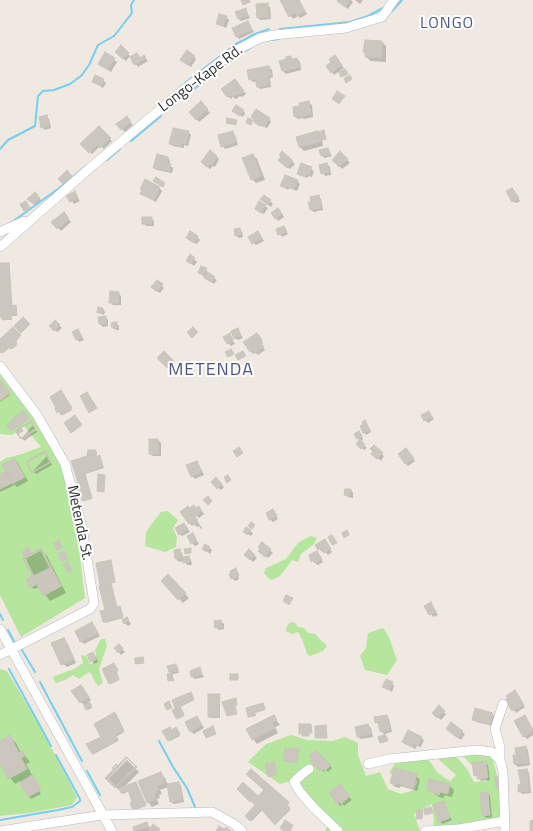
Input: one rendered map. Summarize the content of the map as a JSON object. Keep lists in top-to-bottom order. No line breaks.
{"streets":{"street":["Longo-Kape Rd.","Metenda St."]},"districts":["LONGO","METENDA"]}
